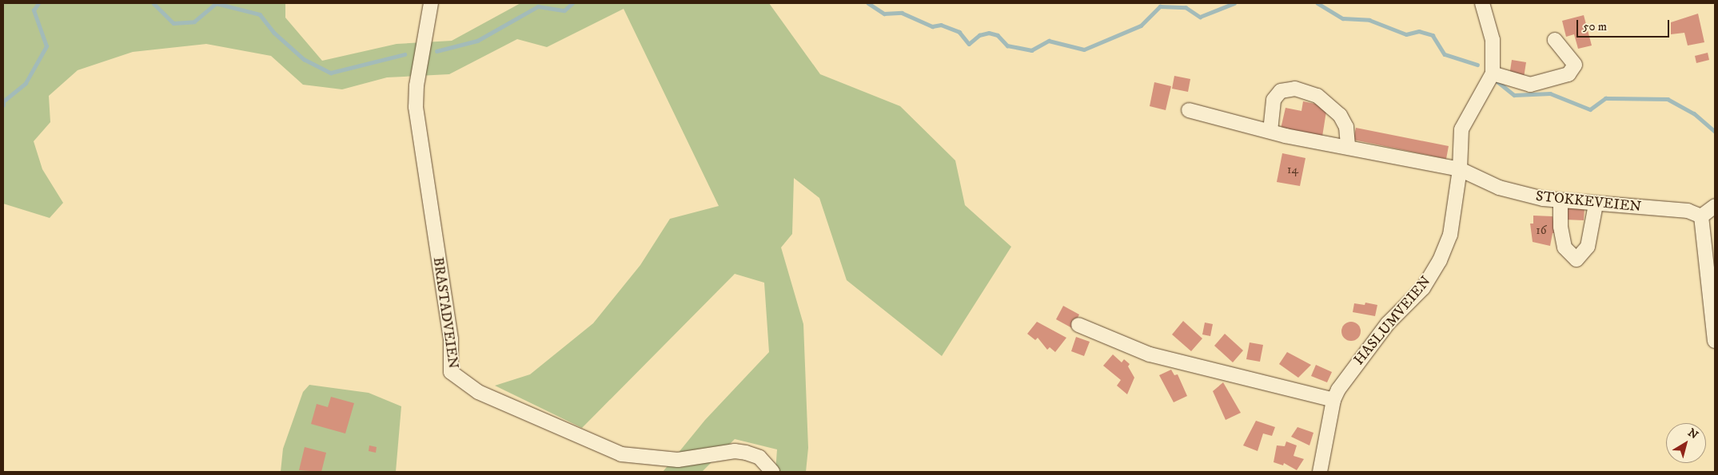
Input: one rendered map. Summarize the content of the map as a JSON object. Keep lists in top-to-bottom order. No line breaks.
{"streets":{"street":["STOKKEVEIEN","BRASTADVEIEN","HASLUMVEIEN"]},"crossings":[["STOKKEVEIEN","HASLUMVEIEN"]],"house_numbers":["14","16"],"scale_bar":"50 m","north":"top right"}
